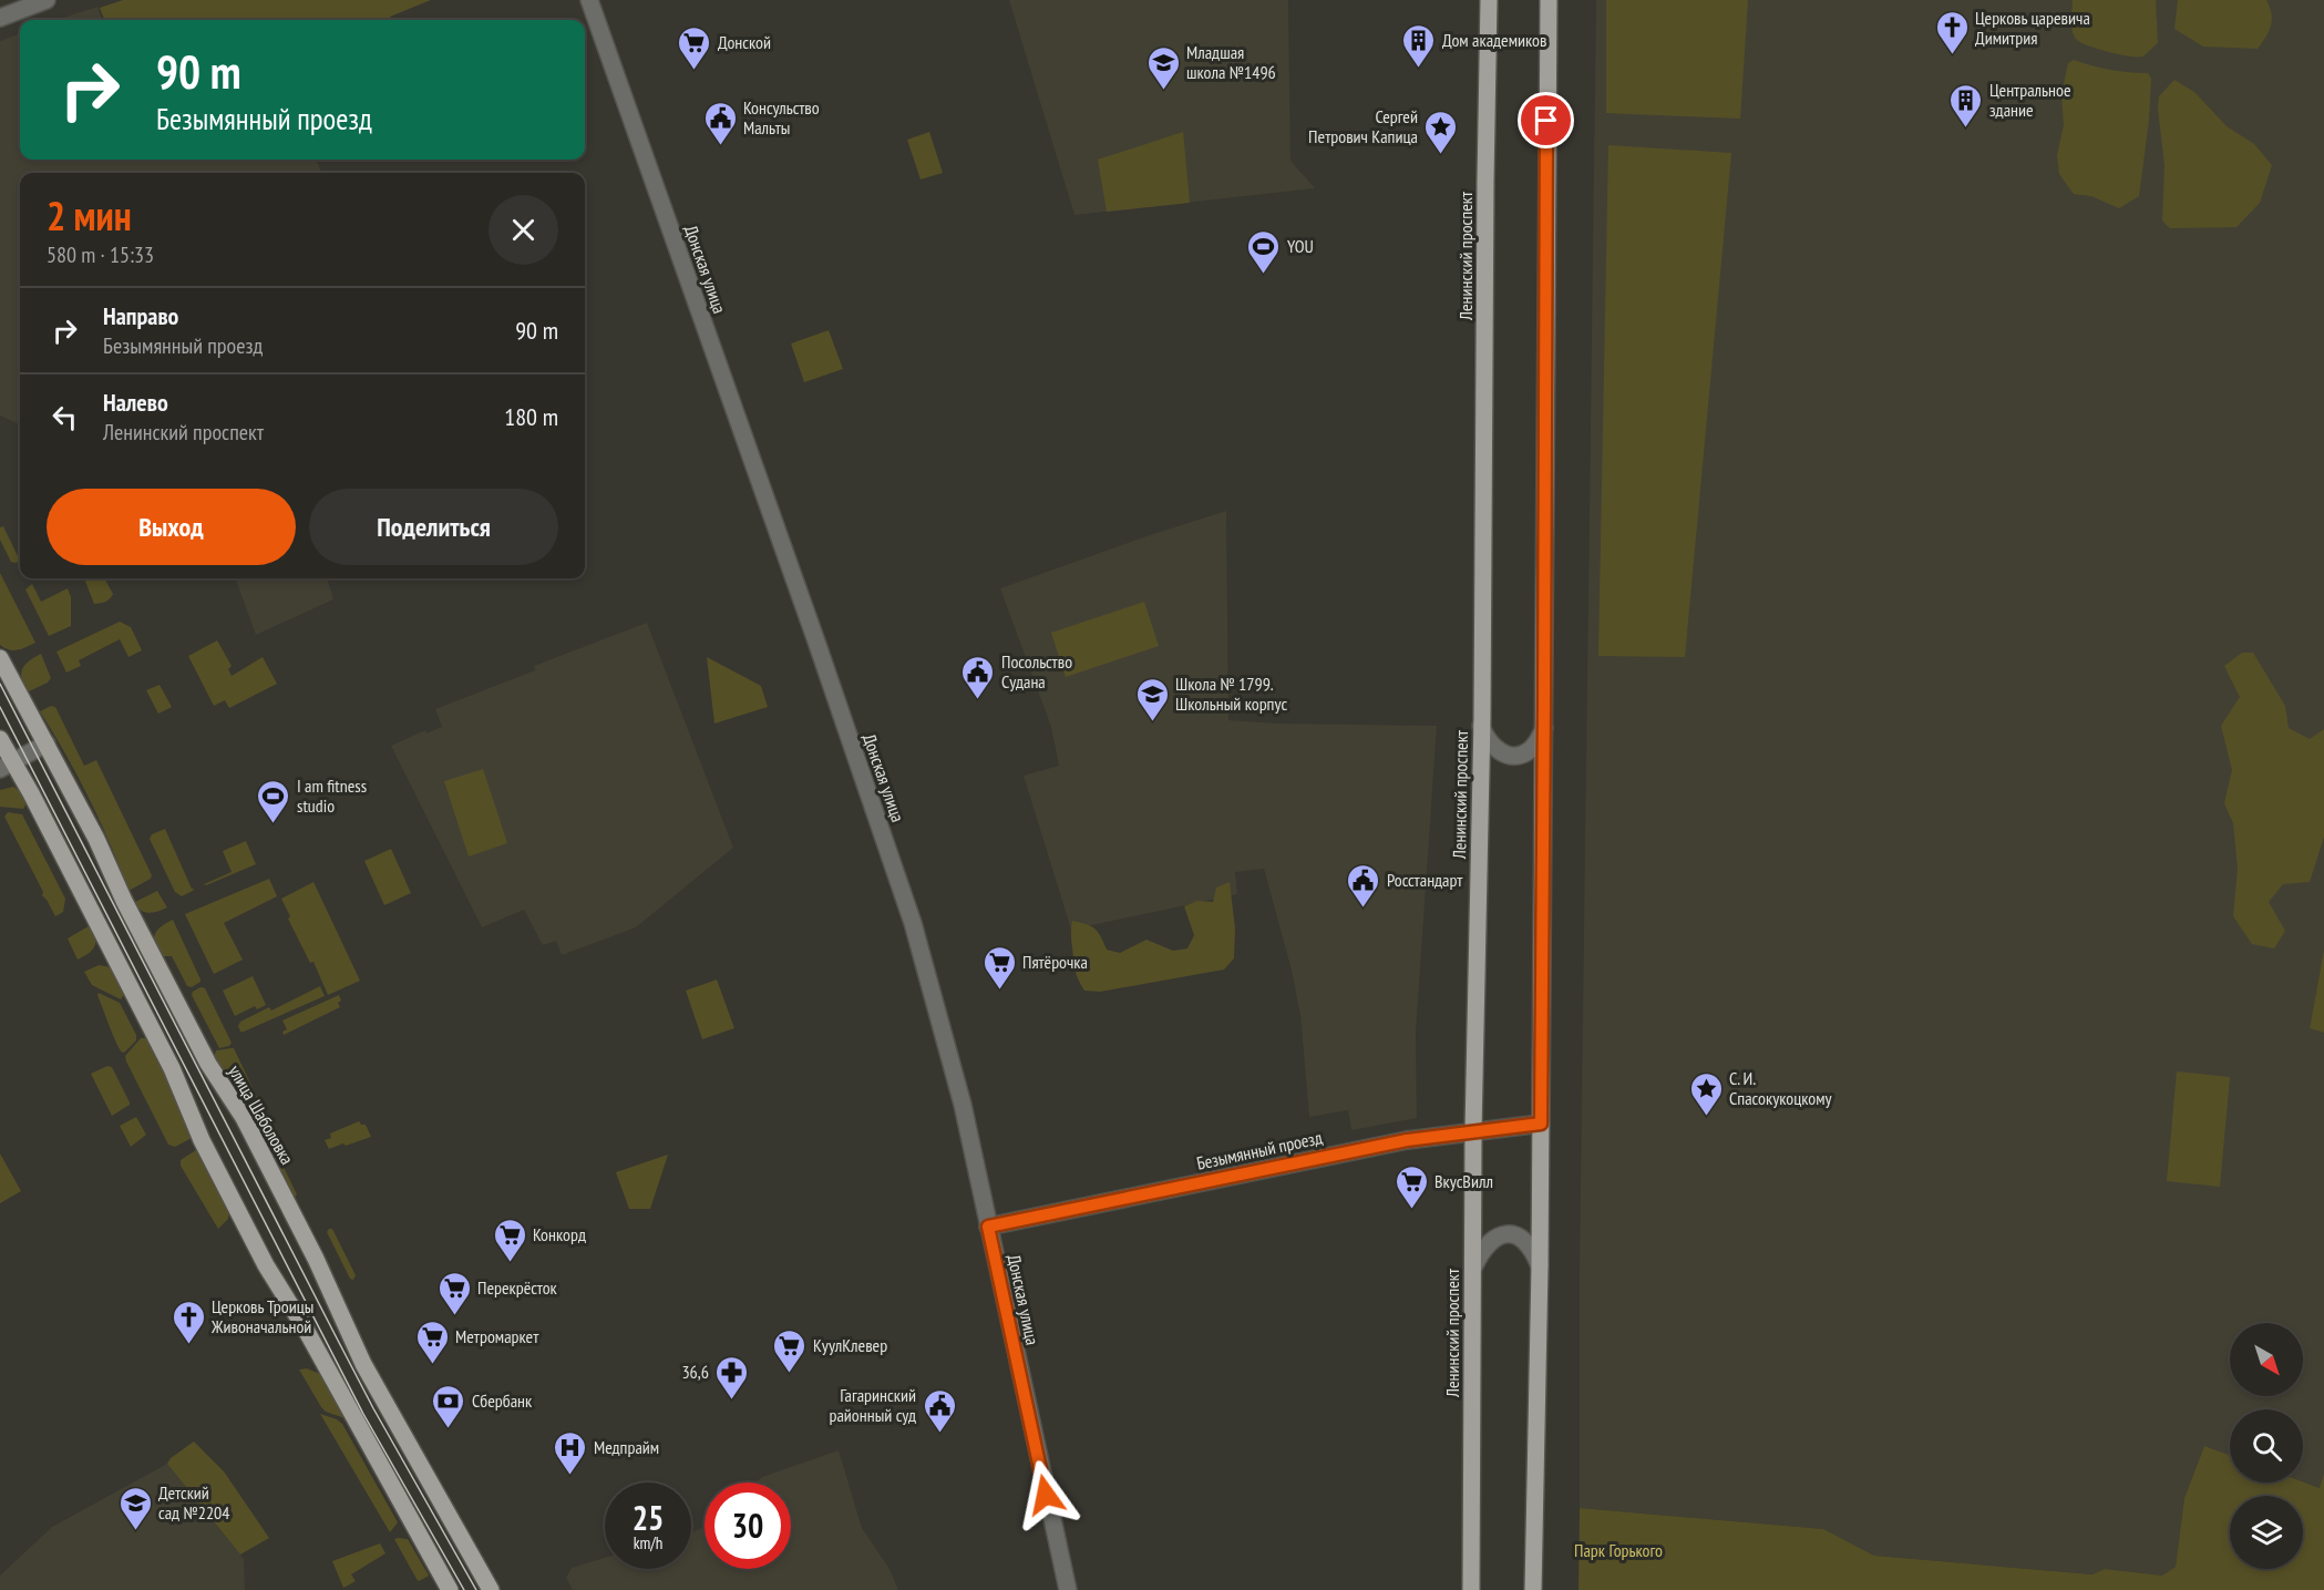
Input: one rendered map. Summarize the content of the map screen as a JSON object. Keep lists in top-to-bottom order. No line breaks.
{"streets":{"main road":["Ленинский проспект","улица Шаболовка"],"street":["Донская улица","Безымянный проезд"]},"crossings":[["Ленинский проспект","Безымянный проезд"],["Донская улица","Безымянный проезд"]],"parks":["Парк Горького"],"places":{"church":["Церковь царевича Димитрия","Церковь Троицы Живоначальной"],"building":["Дом академиков","Центральное здание"],"supermarket":["Донской","Пятёрочка","ВкусВилл","Конкорд","Перекрёсток","Метромаркет","КуулКлевер"],"school or university":["Младшая школа №1496","Школа № 1799. Школьный корпус","Детский сад №2204"],"public building":["Консульство Мальты","Посольство Судана","Росстандарт","Гагаринский районный суд"],"place":["Сергей Петрович Капица","С. И. Спасокукоцкому"],"sports":["YOU","I am fitness studio"],"pharmacy":["36,6"],"bank":["Сбербанк"],"hospital":["Медпрайм"]},"north":"bottom right","page":{"turn":["90 m","Безымянный проезд"],"heading":["2 мин","580 m · 15:33"],"list":[{"name":"Направо","note":"Безымянный проезд","value":"90 m"},{"name":"Налево","note":"Ленинский проспект","value":"180 m"}],"buttons":["Выход","Поделиться"],"speed":"25 km/h","limit":"30"}}
